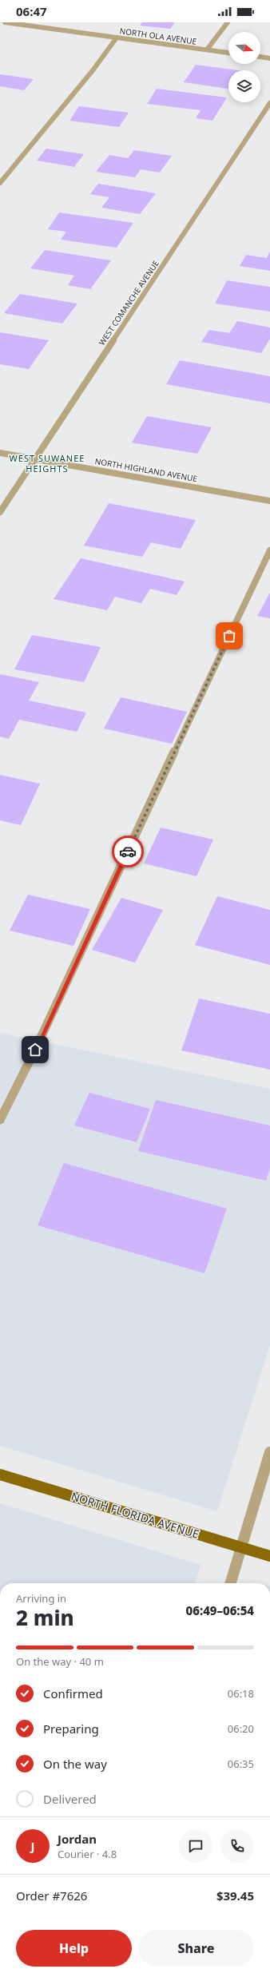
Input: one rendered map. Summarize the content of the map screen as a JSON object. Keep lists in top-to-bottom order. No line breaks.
{"streets":{"main road":["NORTH FLORIDA AVENUE"],"street":["NORTH OLA AVENUE","WEST COMANCHE AVENUE","NORTH HIGHLAND AVENUE"]},"crossings":[["WEST COMANCHE AVENUE","NORTH HIGHLAND AVENUE"]],"districts":["WEST SUWANEE HEIGHTS"],"north":"right","page":{"status":"06:47","heading":["2 min","Arriving in","06:49–06:54"],"panel":["Jordan","Courier · 4.8","Order #7626","$39.45"],"bar":"On the way · 40 m","list":[["Confirmed","06:18"],["Preparing","06:20"],["On the way","06:35"],"Delivered"],"round":"J","buttons":["Help","Share"]}}
